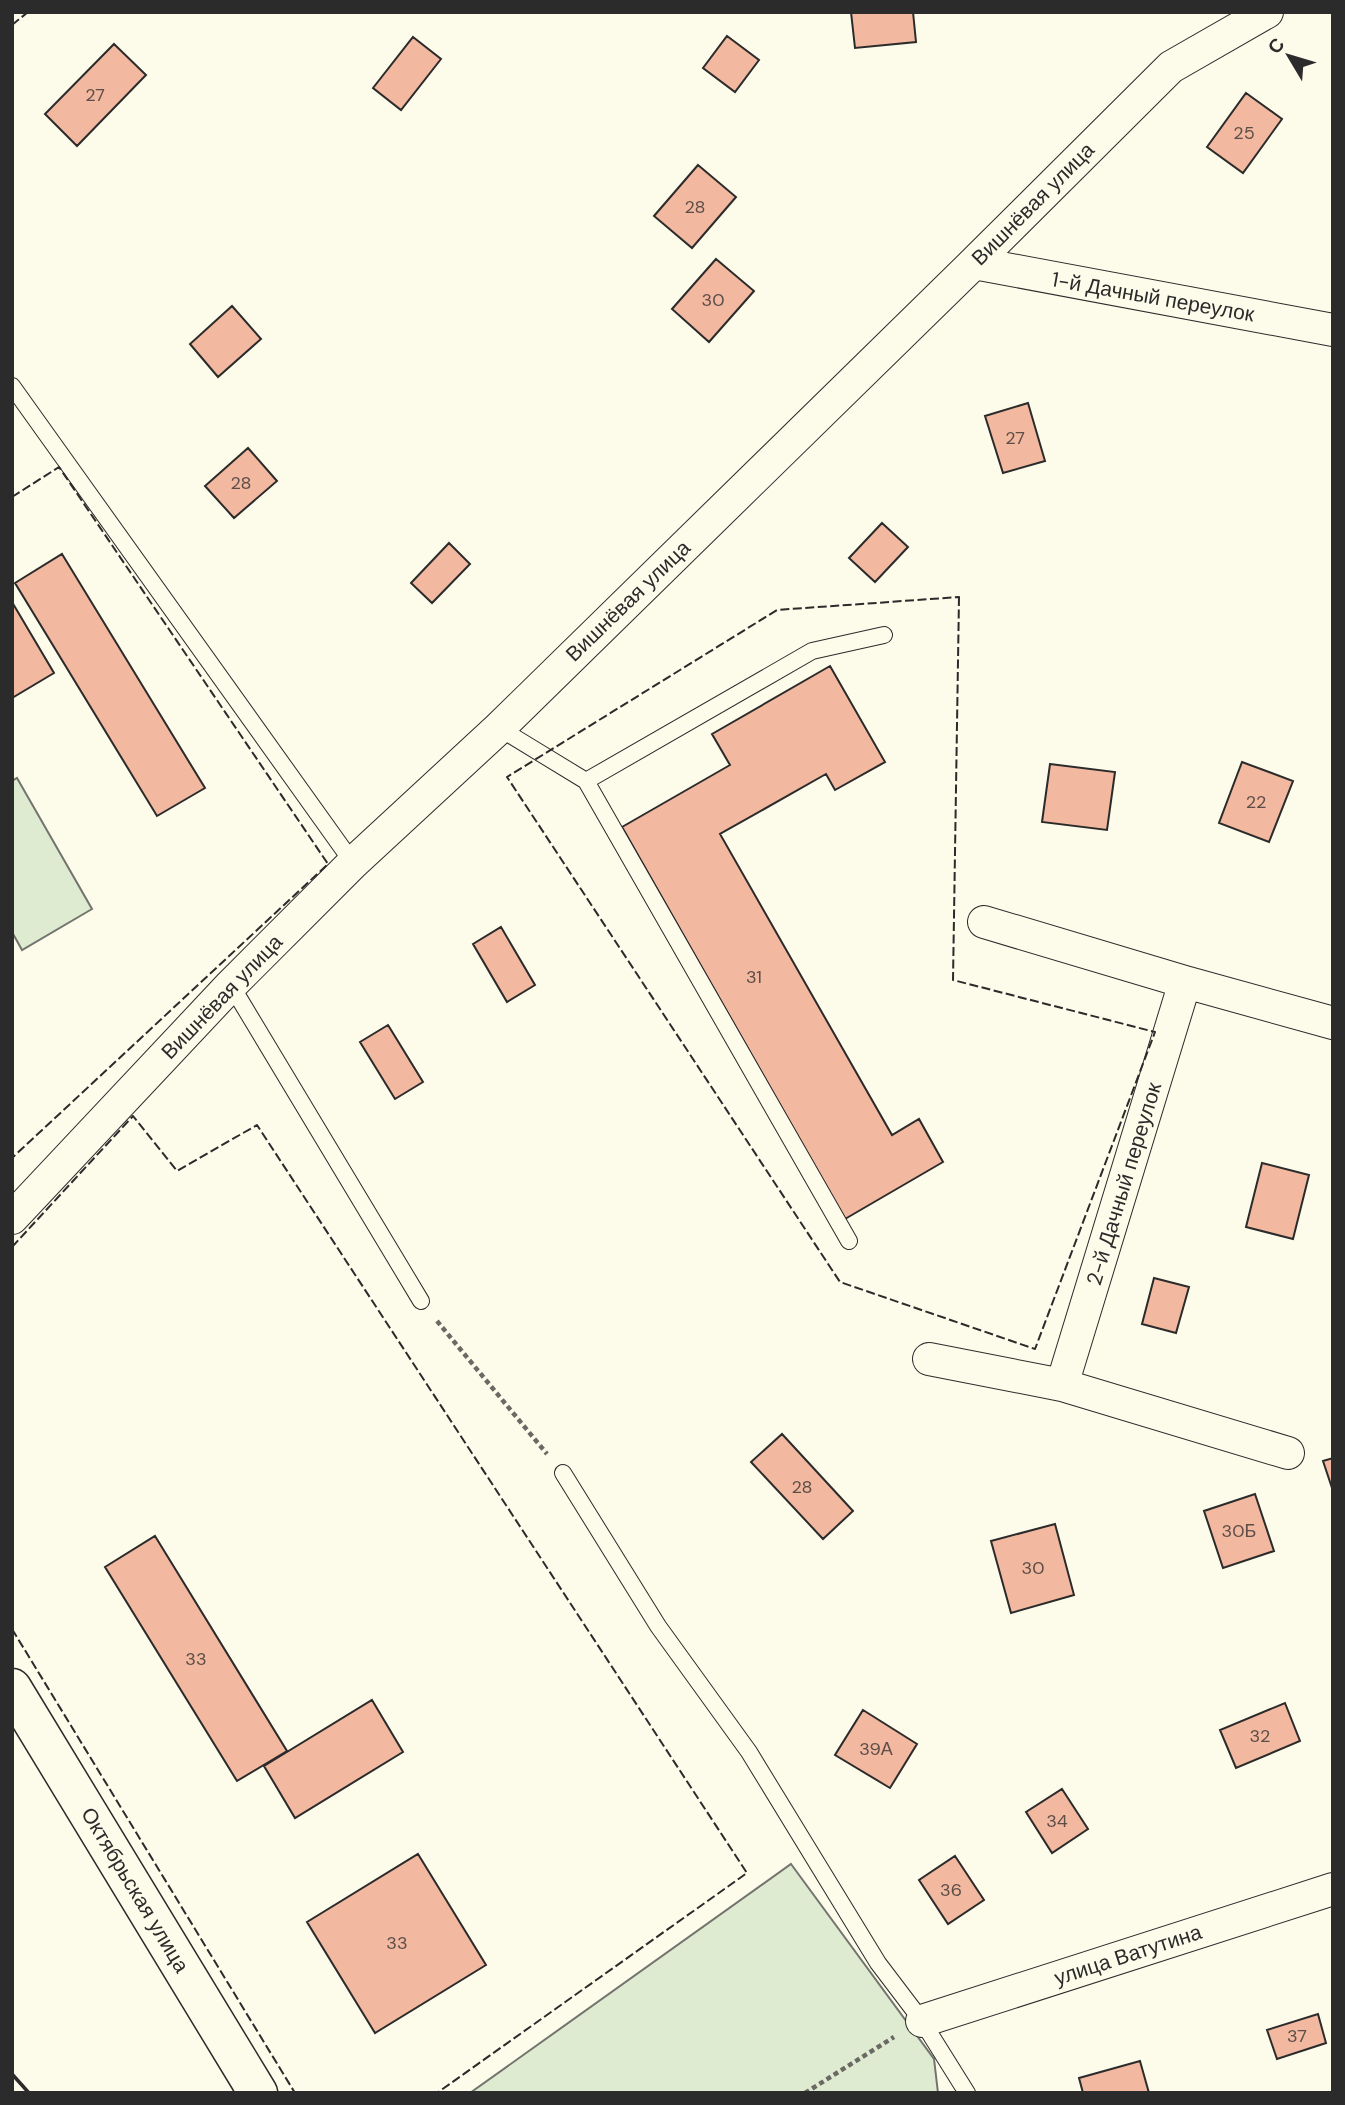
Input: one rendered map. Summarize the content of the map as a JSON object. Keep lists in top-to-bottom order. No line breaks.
{"streets":{"street":["Вишнёвая улица","1-й Дачный переулок","2-й Дачный переулок","Октябрьская улица","улица Ватутина"]},"crossings":[["Вишнёвая улица","1-й Дачный переулок"]],"house_numbers":["27","25","28","30","27","28","22","31","28","30Б","30","33","32","39А","34","36","33","37"],"north":"top left"}
